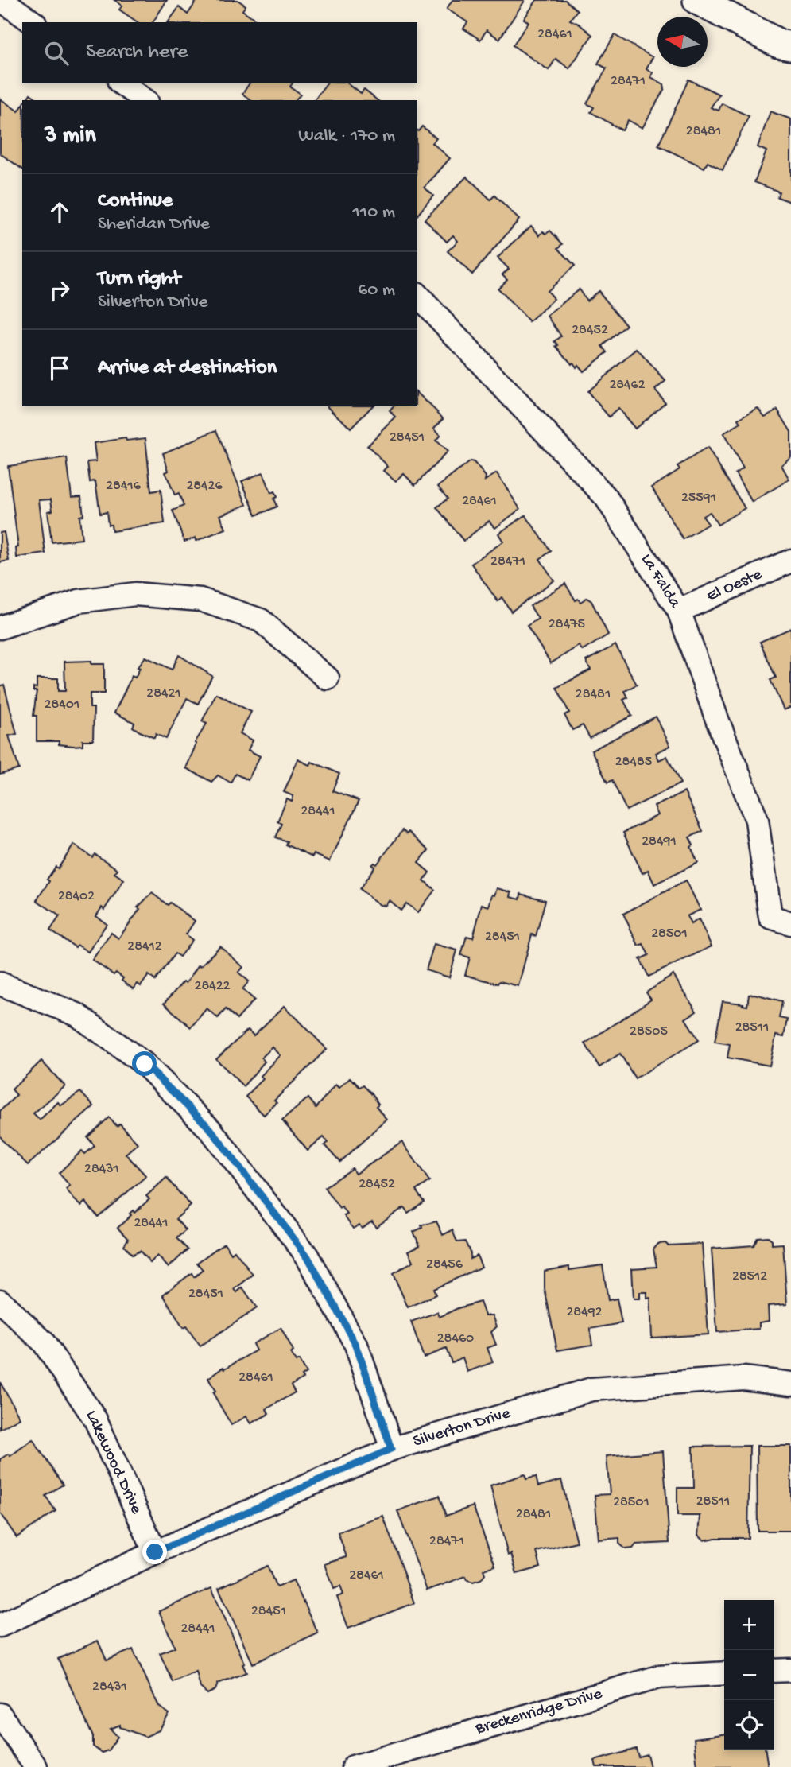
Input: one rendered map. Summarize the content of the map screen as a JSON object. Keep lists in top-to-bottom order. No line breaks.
{"streets":{"street":["La Falda","El Oeste","Silverton Drive","Lakewood Drive","Breckenridge Drive"]},"crossings":[["La Falda","El Oeste"],["Silverton Drive","Lakewood Drive"]],"house_numbers":["28461","28471","28481","28452","28462","28451","28416","28426","25591","28461","28471","28475","28421","28481","28401","28485","28441","28491","28402","28501","28451","28412","28422","28511","28505","28431","28452","28441","28456","28512","28451","28492","28460","28461","28511","28501","28481","28471","28461","28451","28441","28431"],"north":"left","page":{"search":"Search here","heading":["3 min","Walk · 170 m"],"list":[["Continue","Sheridan Drive","110 m"],["Turn right","Silverton Drive","60 m"],"Arrive at destination"],"map_buttons":["+","−"]}}
